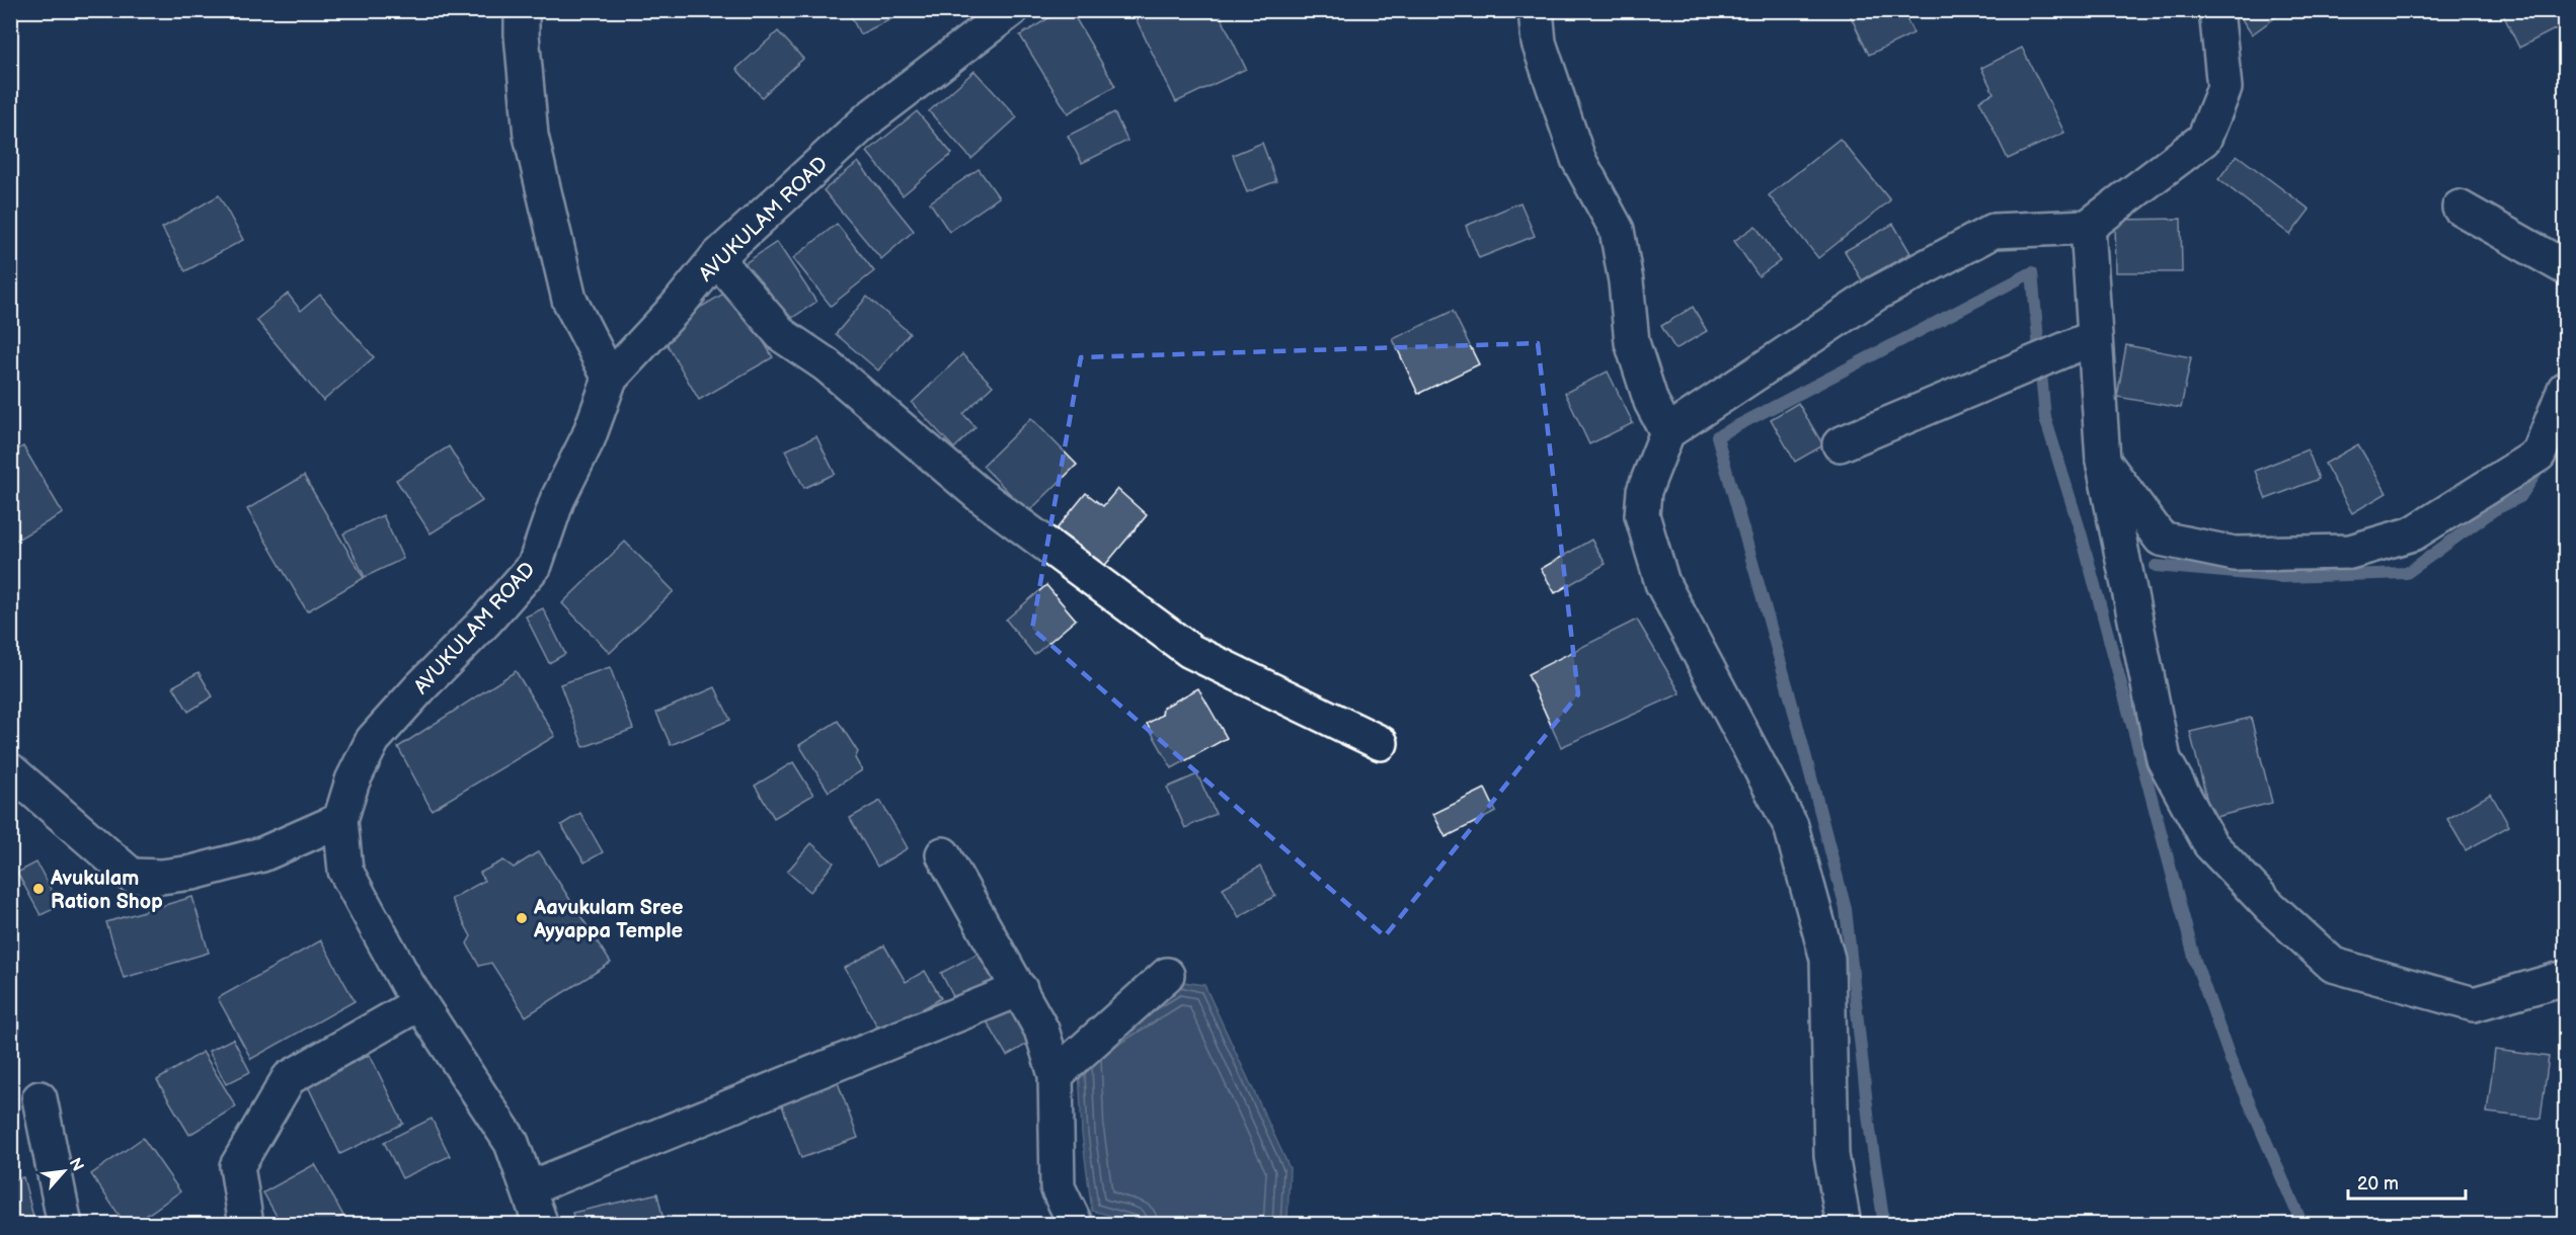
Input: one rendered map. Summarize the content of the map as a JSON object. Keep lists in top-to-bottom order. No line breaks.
{"streets":{"street":["AVUKULAM ROAD"]},"places":["Avukulam Ration Shop","Aavukulam Sree Ayyappa Temple"],"scale_bar":"20 m","north":"top right"}
